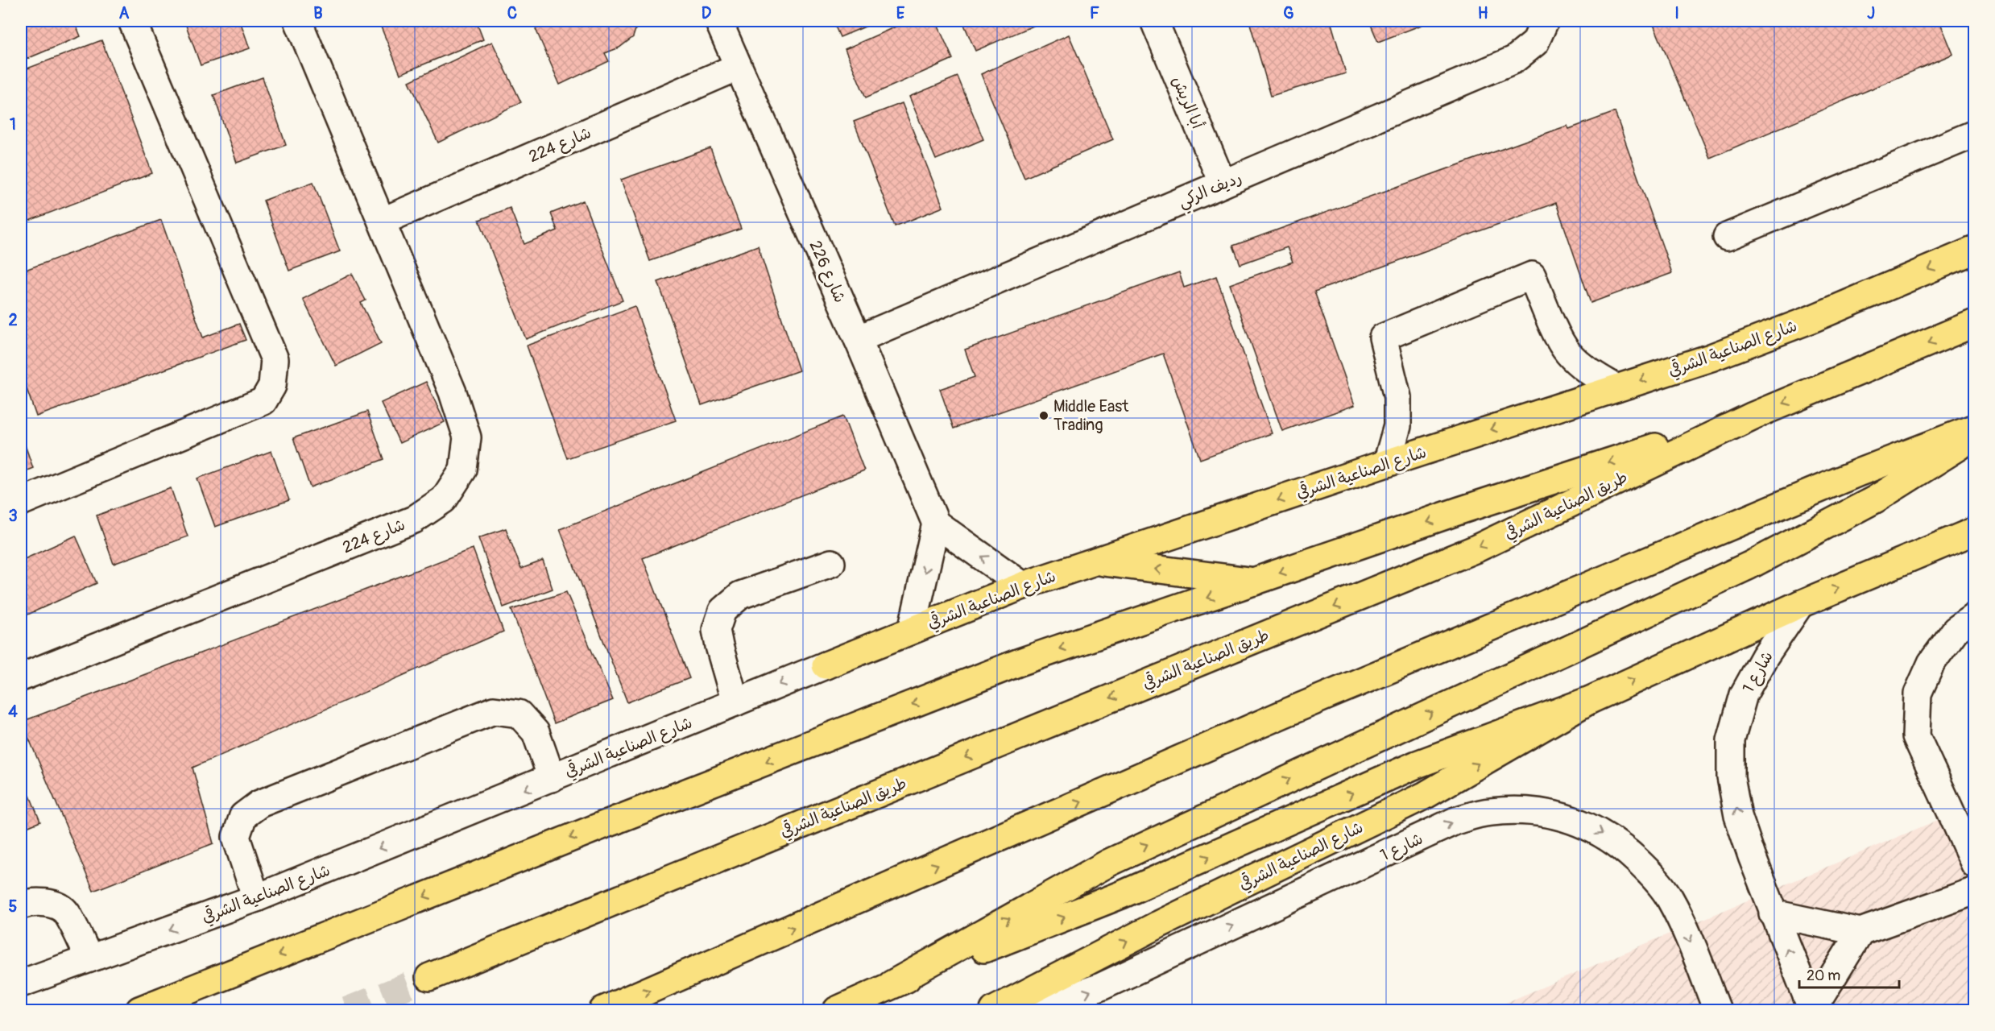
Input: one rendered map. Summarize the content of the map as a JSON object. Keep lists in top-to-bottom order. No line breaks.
{"streets":{"main road":["شارع الصناعية الشرقي","طريق الصناعية الشرقي"],"street":["أبا الريش","شارع 224","رديف الركي","شارع 226","شارع 1"]},"crossings":[["أبا الريش","رديف الركي"],["شارع 224","شارع 226"],["رديف الركي","شارع 226"],["شارع الصناعية الشرقي","شارع 1"]],"places":["Middle East Trading"],"scale_bar":"20 m","grid":{"columns":["A","B","C","D","E","F","G","H","I","J"],"rows":["1","2","3","4","5"]}}
